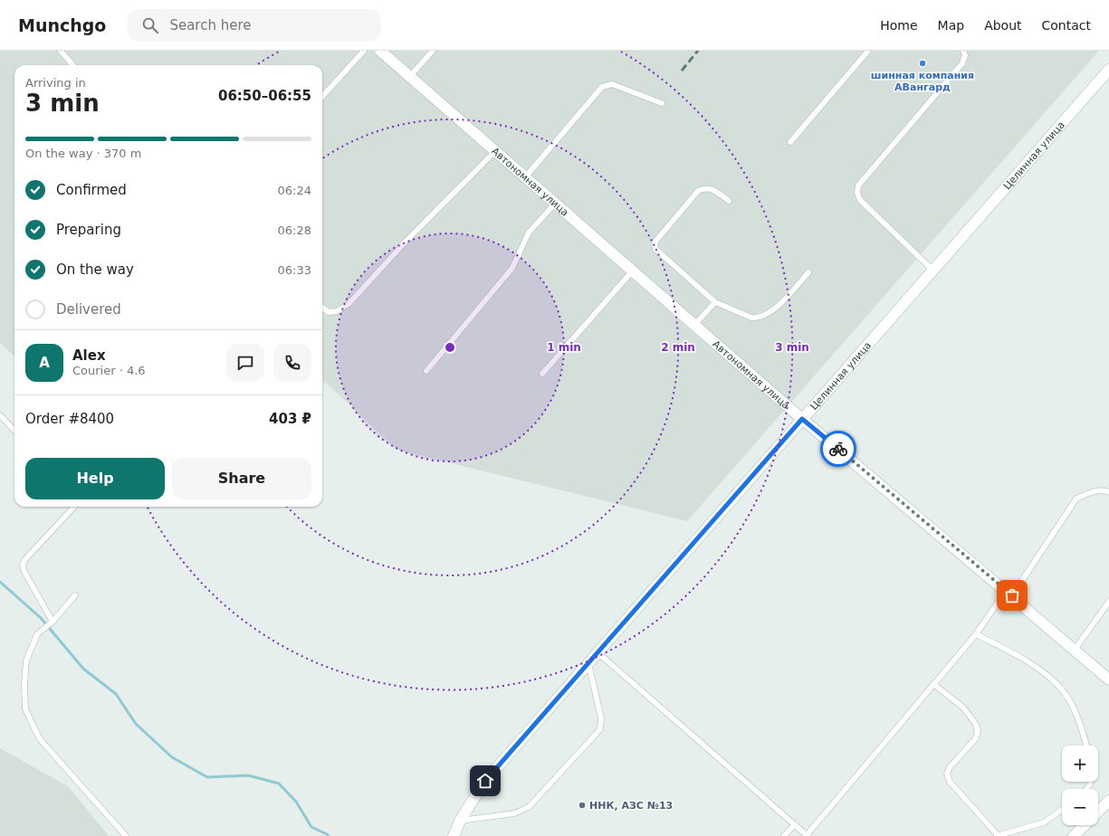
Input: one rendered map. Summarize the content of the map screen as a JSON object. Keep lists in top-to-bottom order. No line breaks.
{"streets":{"street":["Целинная улица","Автономная улица"]},"crossings":[["Целинная улица","Автономная улица"]],"places":["шинная компания АВангард","ННК, АЗС №13"],"page":{"header":"Munchgo","search":"Search here","nav":["Home","Map","About","Contact"],"heading":["3 min","Arriving in","06:50–06:55"],"panel":["Alex","Courier · 4.6","Order #8400","403 ₽"],"bar":"On the way · 370 m","list":[["Confirmed","06:24"],["Preparing","06:28"],["On the way","06:33"],"Delivered"],"round":"A","buttons":["Help","Share"],"map_buttons":["+","−"]},"rings":["1 min","2 min","3 min"]}
